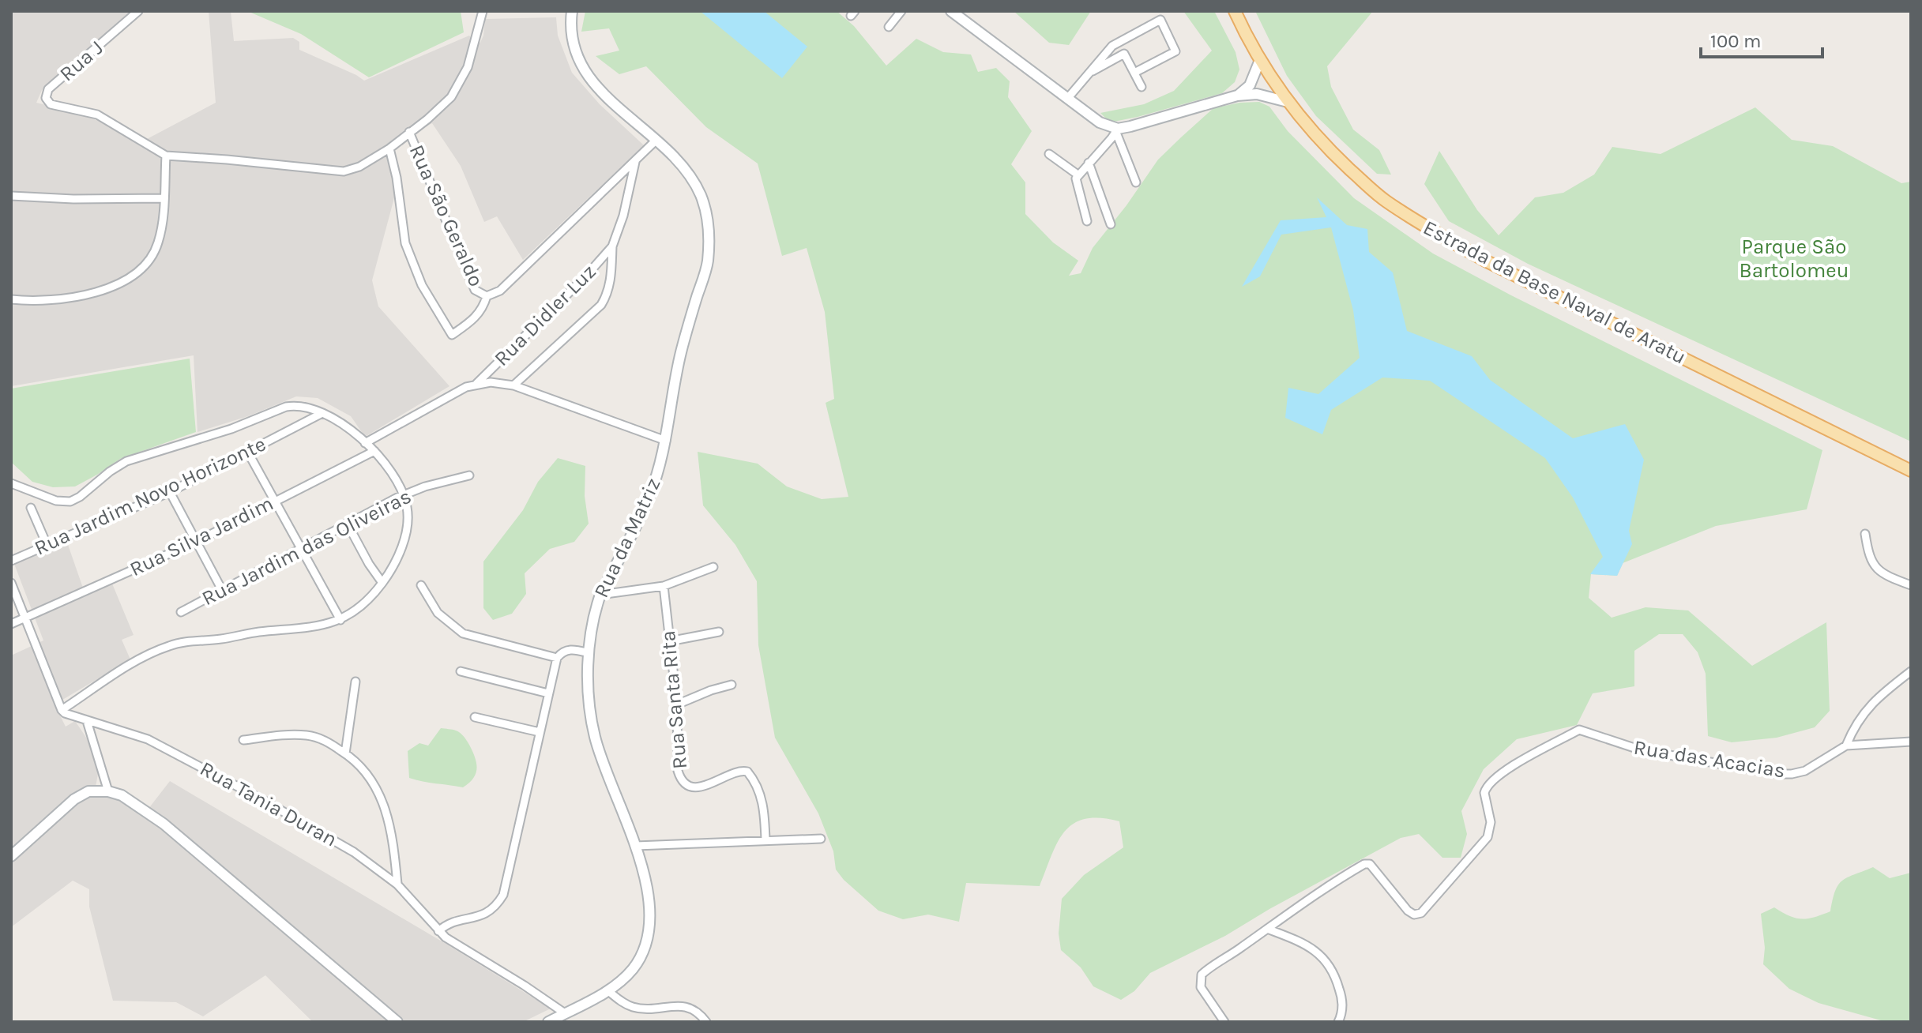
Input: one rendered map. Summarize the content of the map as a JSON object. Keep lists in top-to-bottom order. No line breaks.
{"streets":{"main road":["Estrada da Base Naval de Aratu"],"street":["Rua J","Rua São Geraldo","Rua Didler Luz","Rua Jardim Novo Horizonte","Rua Silva Jardim","Rua da Matriz","Rua Jardim das Oliveiras","Rua Santa Rita","Rua das Acacias","Rua Tania Duran"]},"crossings":[["Rua da Matriz","Rua Tania Duran"]],"parks":["Parque São Bartolomeu"],"scale_bar":"100 m"}
